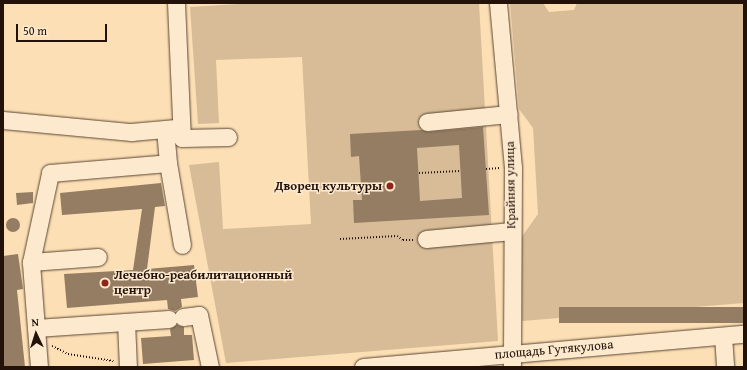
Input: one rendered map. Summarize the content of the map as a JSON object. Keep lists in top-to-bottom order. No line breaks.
{"streets":{"street":["Крайняя улица","площадь Гутякулова"]},"crossings":[["Крайняя улица","площадь Гутякулова"]],"places":["Дворец культуры","Лечебно-реабилитационный центр"],"scale_bar":"50 m","north":"top"}
